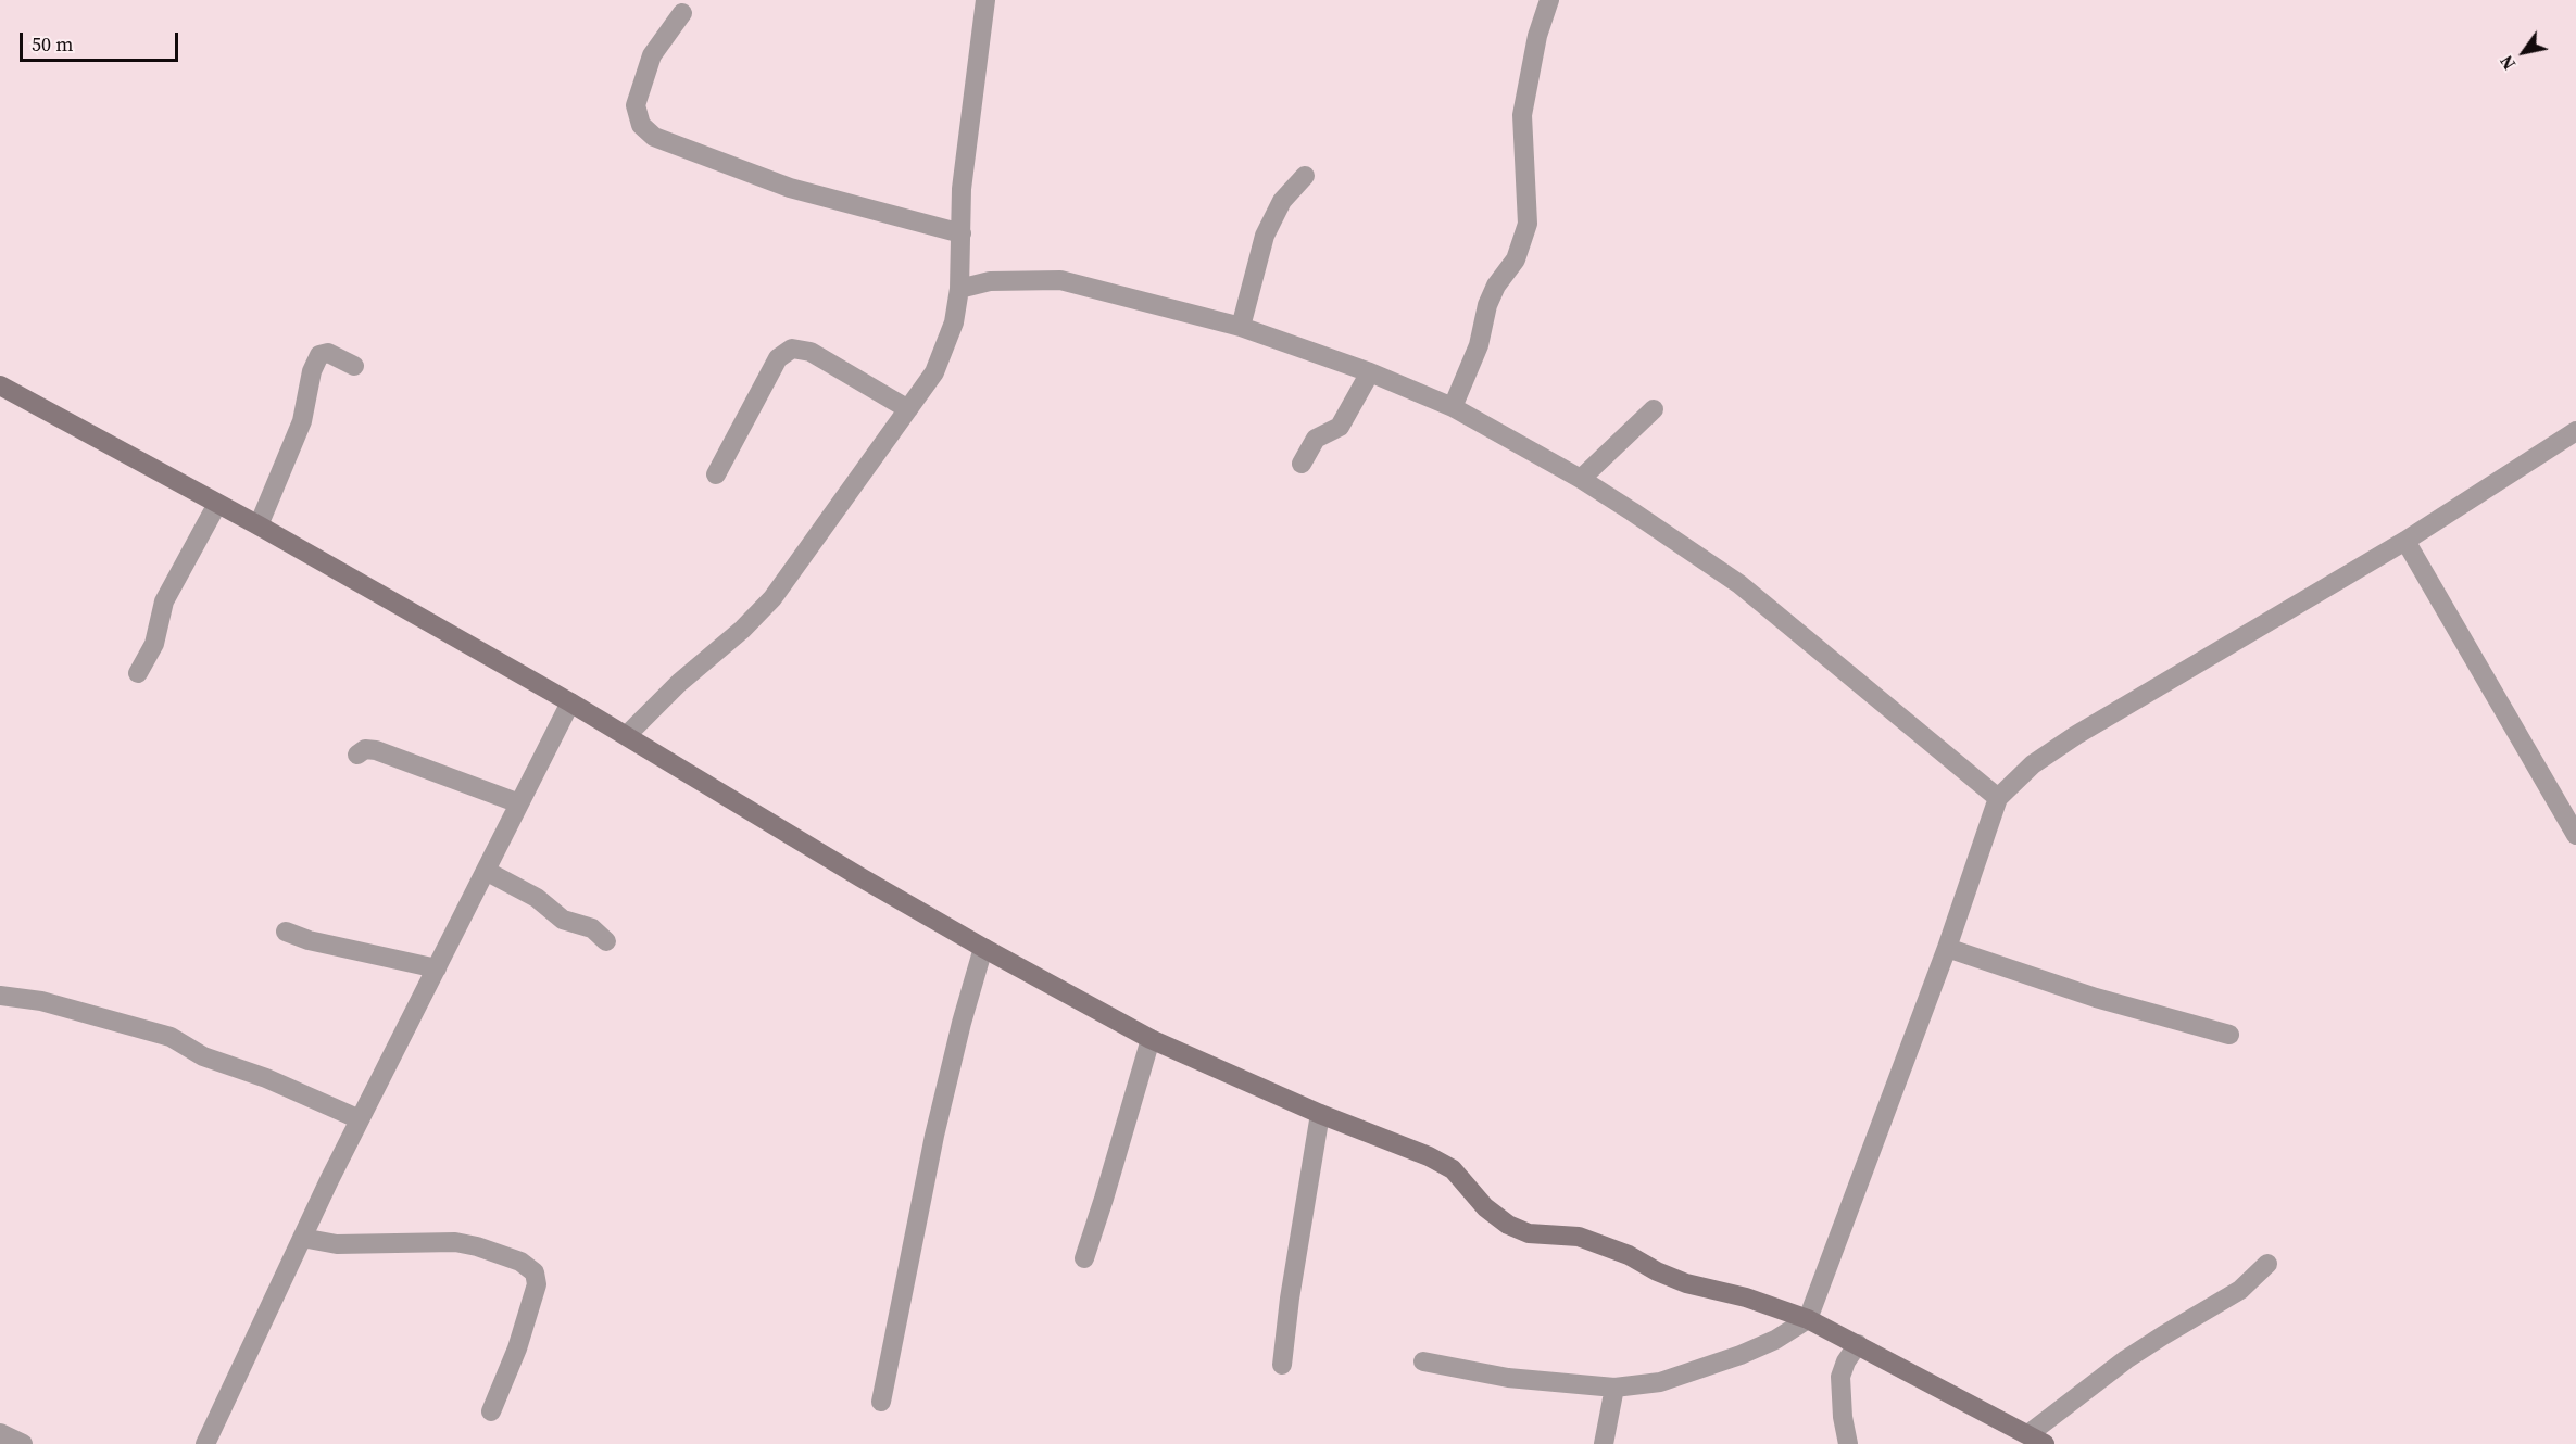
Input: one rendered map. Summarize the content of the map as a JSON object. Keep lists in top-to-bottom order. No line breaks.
{"scale_bar":"50 m","north":"bottom left"}
